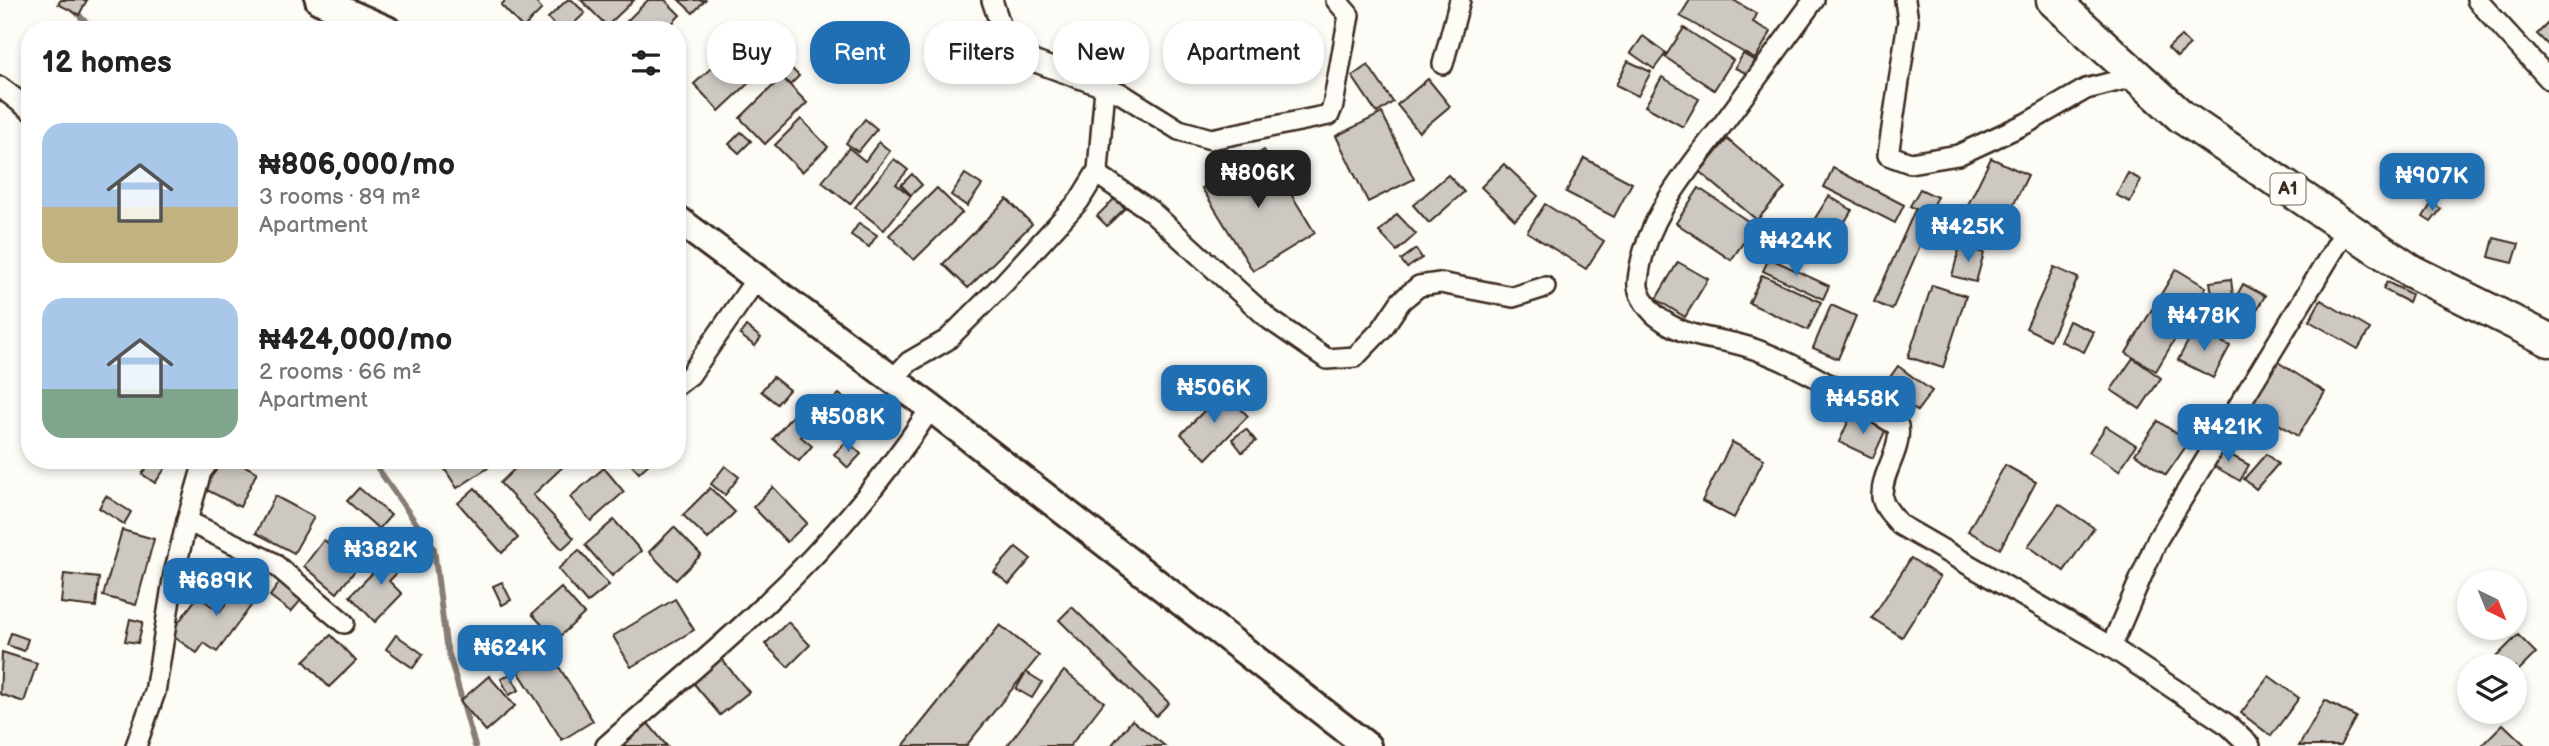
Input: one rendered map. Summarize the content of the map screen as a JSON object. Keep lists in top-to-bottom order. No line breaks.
{"streets":{"highway":["A1"]},"north":"bottom right","page":{"chip":["Buy","Rent","Filters","New","Apartment"],"heading":"12 homes","list":[{"name":"₦806,000/mo","note":"3 rooms · 89 m² · Apartment"},{"name":"₦424,000/mo","note":"2 rooms · 66 m² · Apartment"}],"price":["₦806K","₦907K","₦425K","₦424K","₦478K","₦506K","₦458K","₦508K","₦421K","₦382K","₦689K","₦624K"]}}
